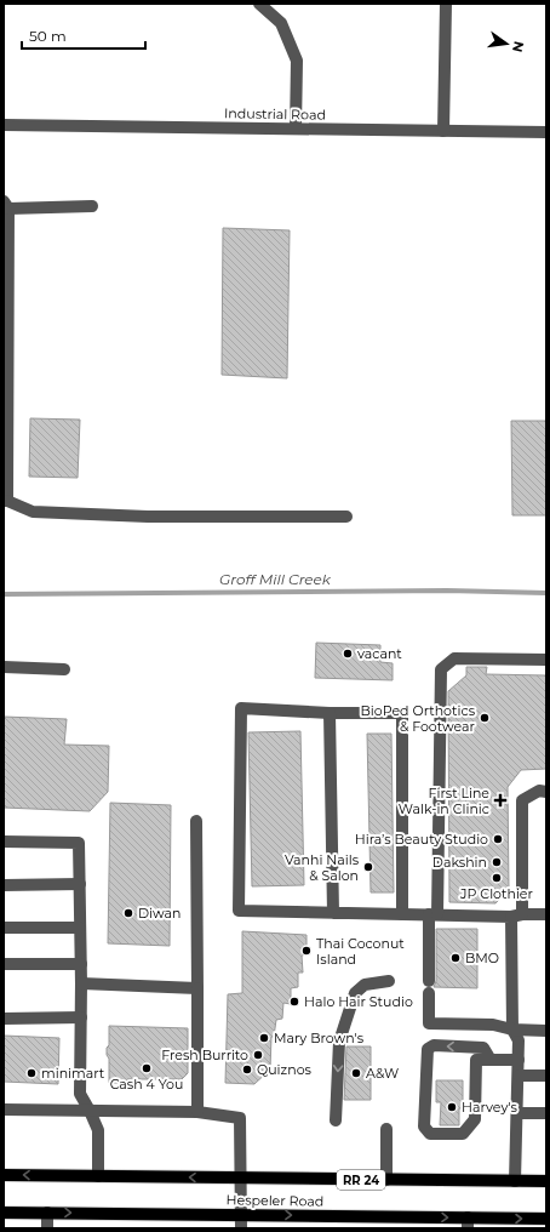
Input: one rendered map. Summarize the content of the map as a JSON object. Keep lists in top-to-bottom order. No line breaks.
{"streets":{"main road":["RR 24","Hespeler Road"],"street":["Industrial Road"]},"water":["Groff Mill Creek"],"places":{"other":["vacant","BioPed Orthotics & Footwear","Hira’s Beauty Studio","Dakshin","Vanhi Nails & Salon","JP Clothier","Diwan","Thai Coconut Island","BMO","Halo Hair Studio","Mary Brown's","Fresh Burrito","Cash 4 You","Quiznos","minimart","A&W","Harvey's"],"health":["First Line Walk-in Clinic"]},"scale_bar":"50 m","north":"right"}
